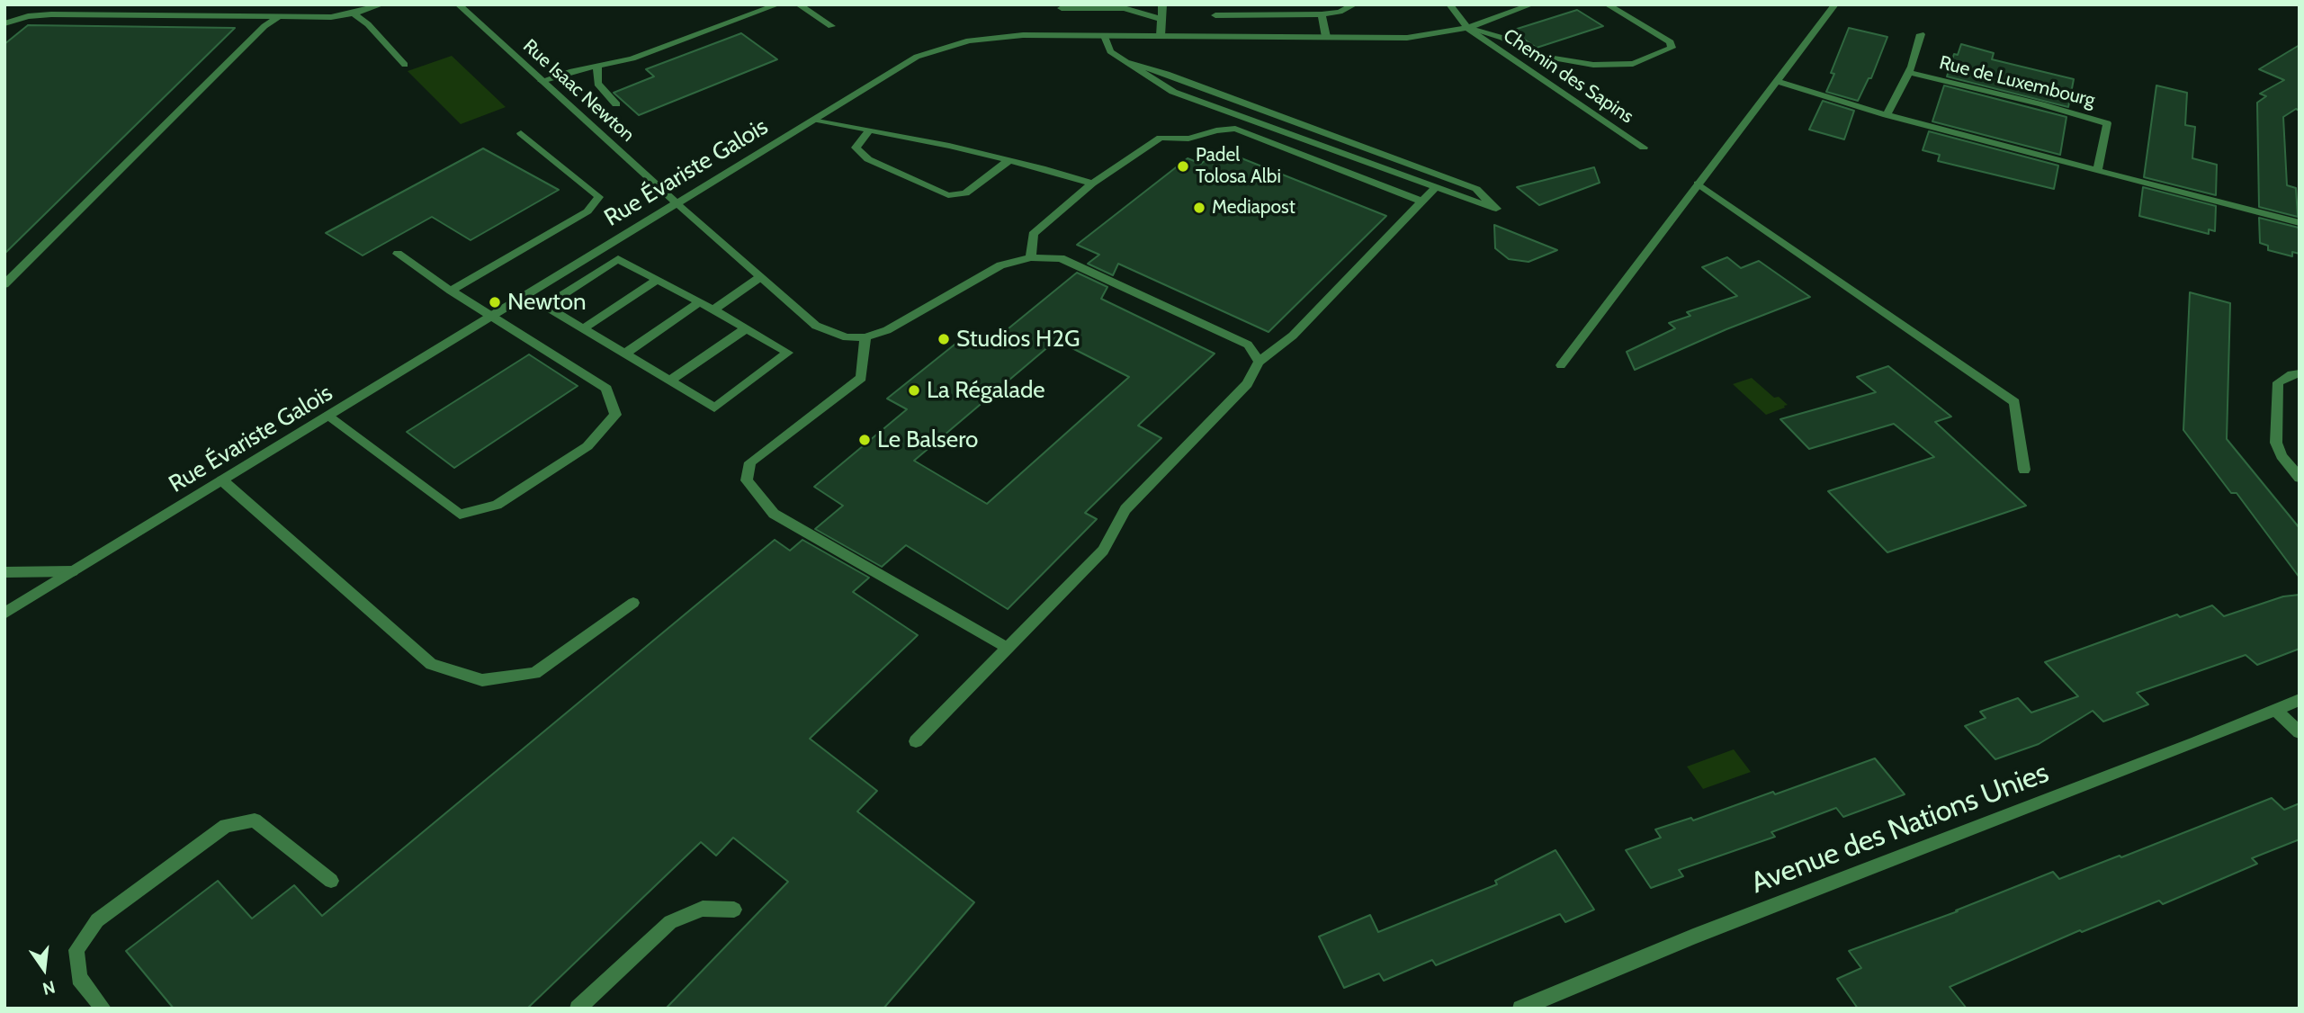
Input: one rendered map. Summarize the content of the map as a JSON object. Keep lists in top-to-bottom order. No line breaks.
{"streets":{"street":["Chemin des Sapins","Rue de Luxembourg","Rue Isaac Newton","Rue Évariste Galois","Avenue des Nations Unies"]},"crossings":[["Chemin des Sapins","Rue Évariste Galois"],["Rue Isaac Newton","Rue Évariste Galois"]],"places":["Padel Tolosa Albi","Mediapost","Newton","Studios H2G","La Régalade","Le Balsero"],"north":"bottom"}
